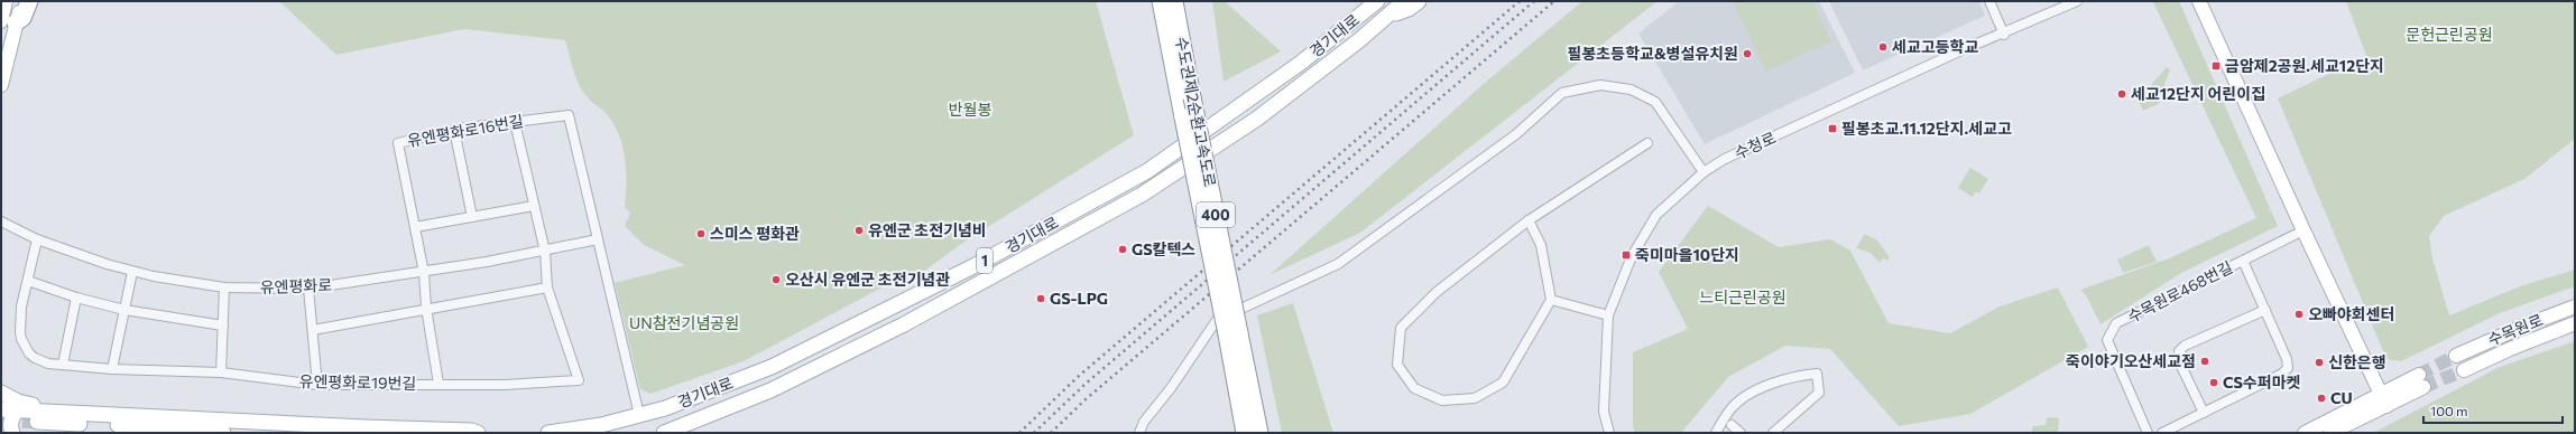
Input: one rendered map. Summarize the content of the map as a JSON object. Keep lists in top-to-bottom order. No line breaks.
{"streets":{"highway":["수도권제2순환고속도로","400"],"main road":["경기대로","1"],"street":["유엔평화로16번길","수청로","유엔평화로","수목원로468번길","수목원로","유엔평화로19번길"]},"crossings":[["유엔평화로16번길","유엔평화로"],["유엔평화로16번길","유엔평화로19번길"],["유엔평화로","유엔평화로19번길"]],"parks":["문헌근린공원","반월봉","느티근린공원","UN참전기념공원"],"places":{"other":["세교고등학교","필봉초등학교&병설유치원","세교12단지 어린이집","유엔군 초전기념비","스미스 평화관","GS칼텍스","오산시 유엔군 초전기념관","GS-LPG","오빠야회센터","죽이야기오산세교점","신한은행","CS수퍼마켓","CU"],"transit":["금암제2공원.세교12단지","필봉초교.11.12단지.세교고","죽미마을10단지"]},"scale_bar":"100 m"}
